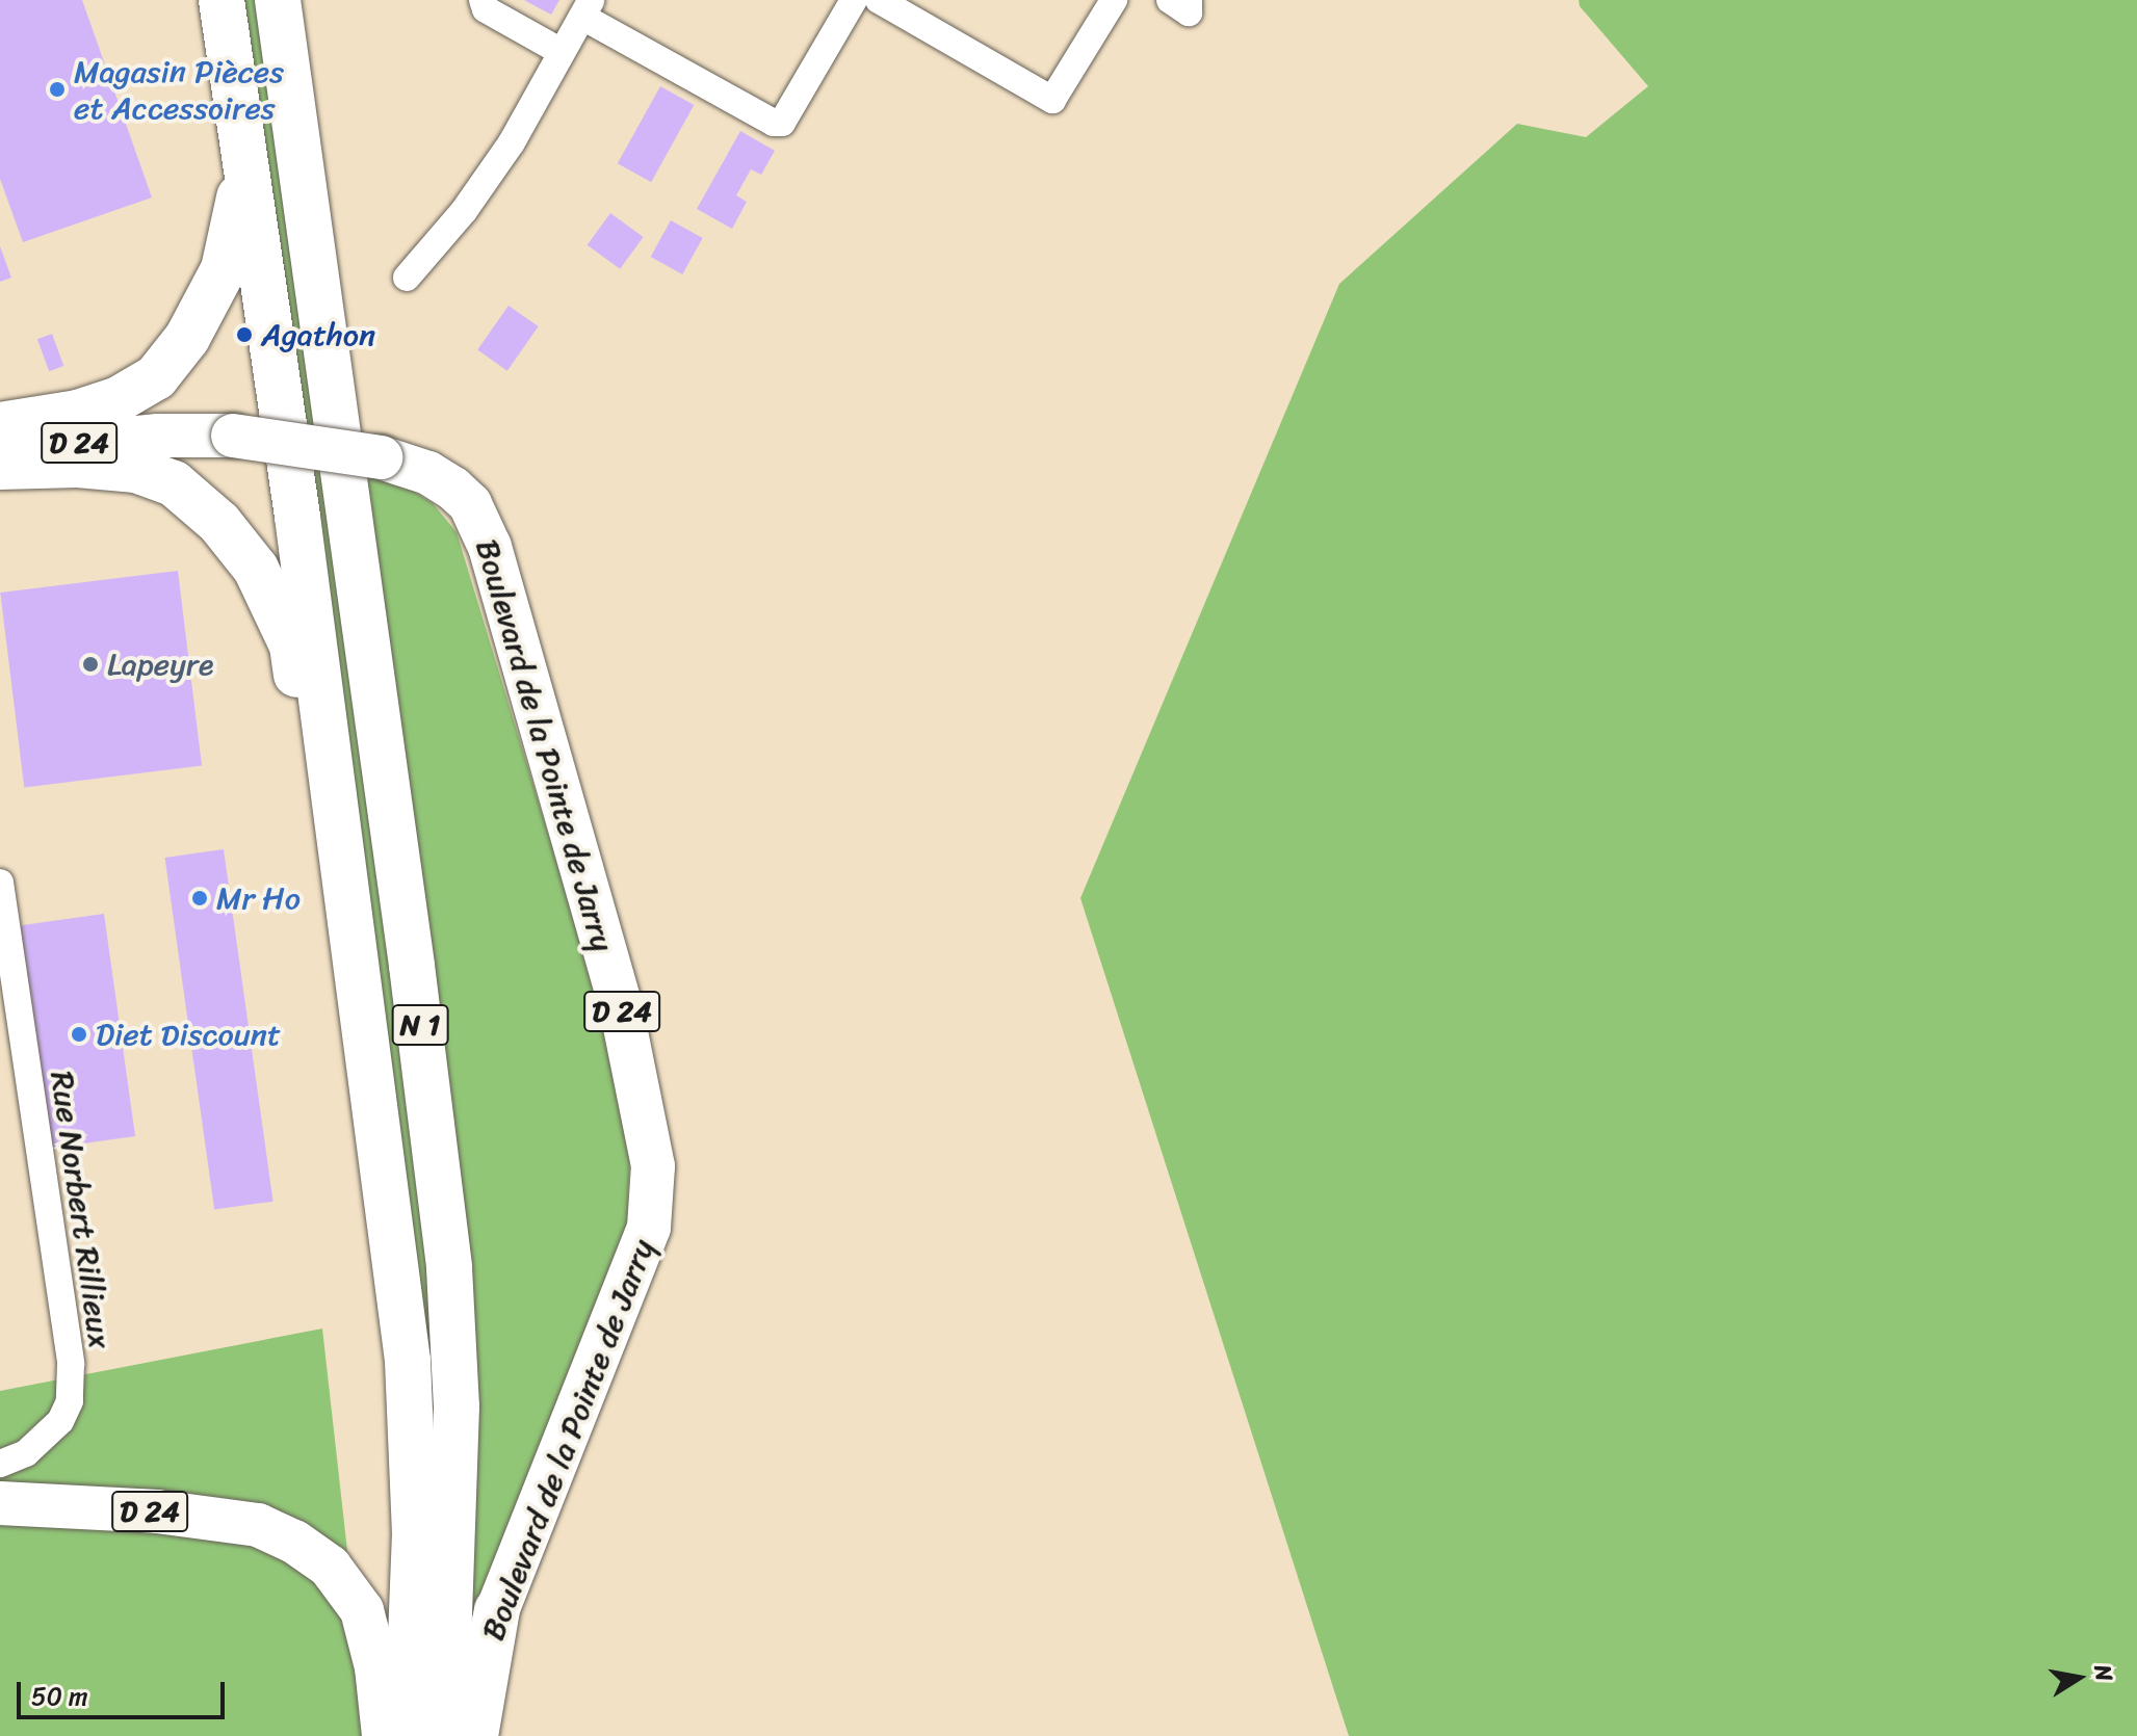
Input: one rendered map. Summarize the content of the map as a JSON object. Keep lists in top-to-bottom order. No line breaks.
{"streets":{"highway":["N 1"],"main road":["D 24","Boulevard de la Pointe de Jarry"],"street":["Rue Norbert Rillieux"]},"places":["Magasin Pièces et Accessoires","Agathon","Lapeyre","Mr Ho","Diet Discount"],"scale_bar":"50 m","north":"right"}
